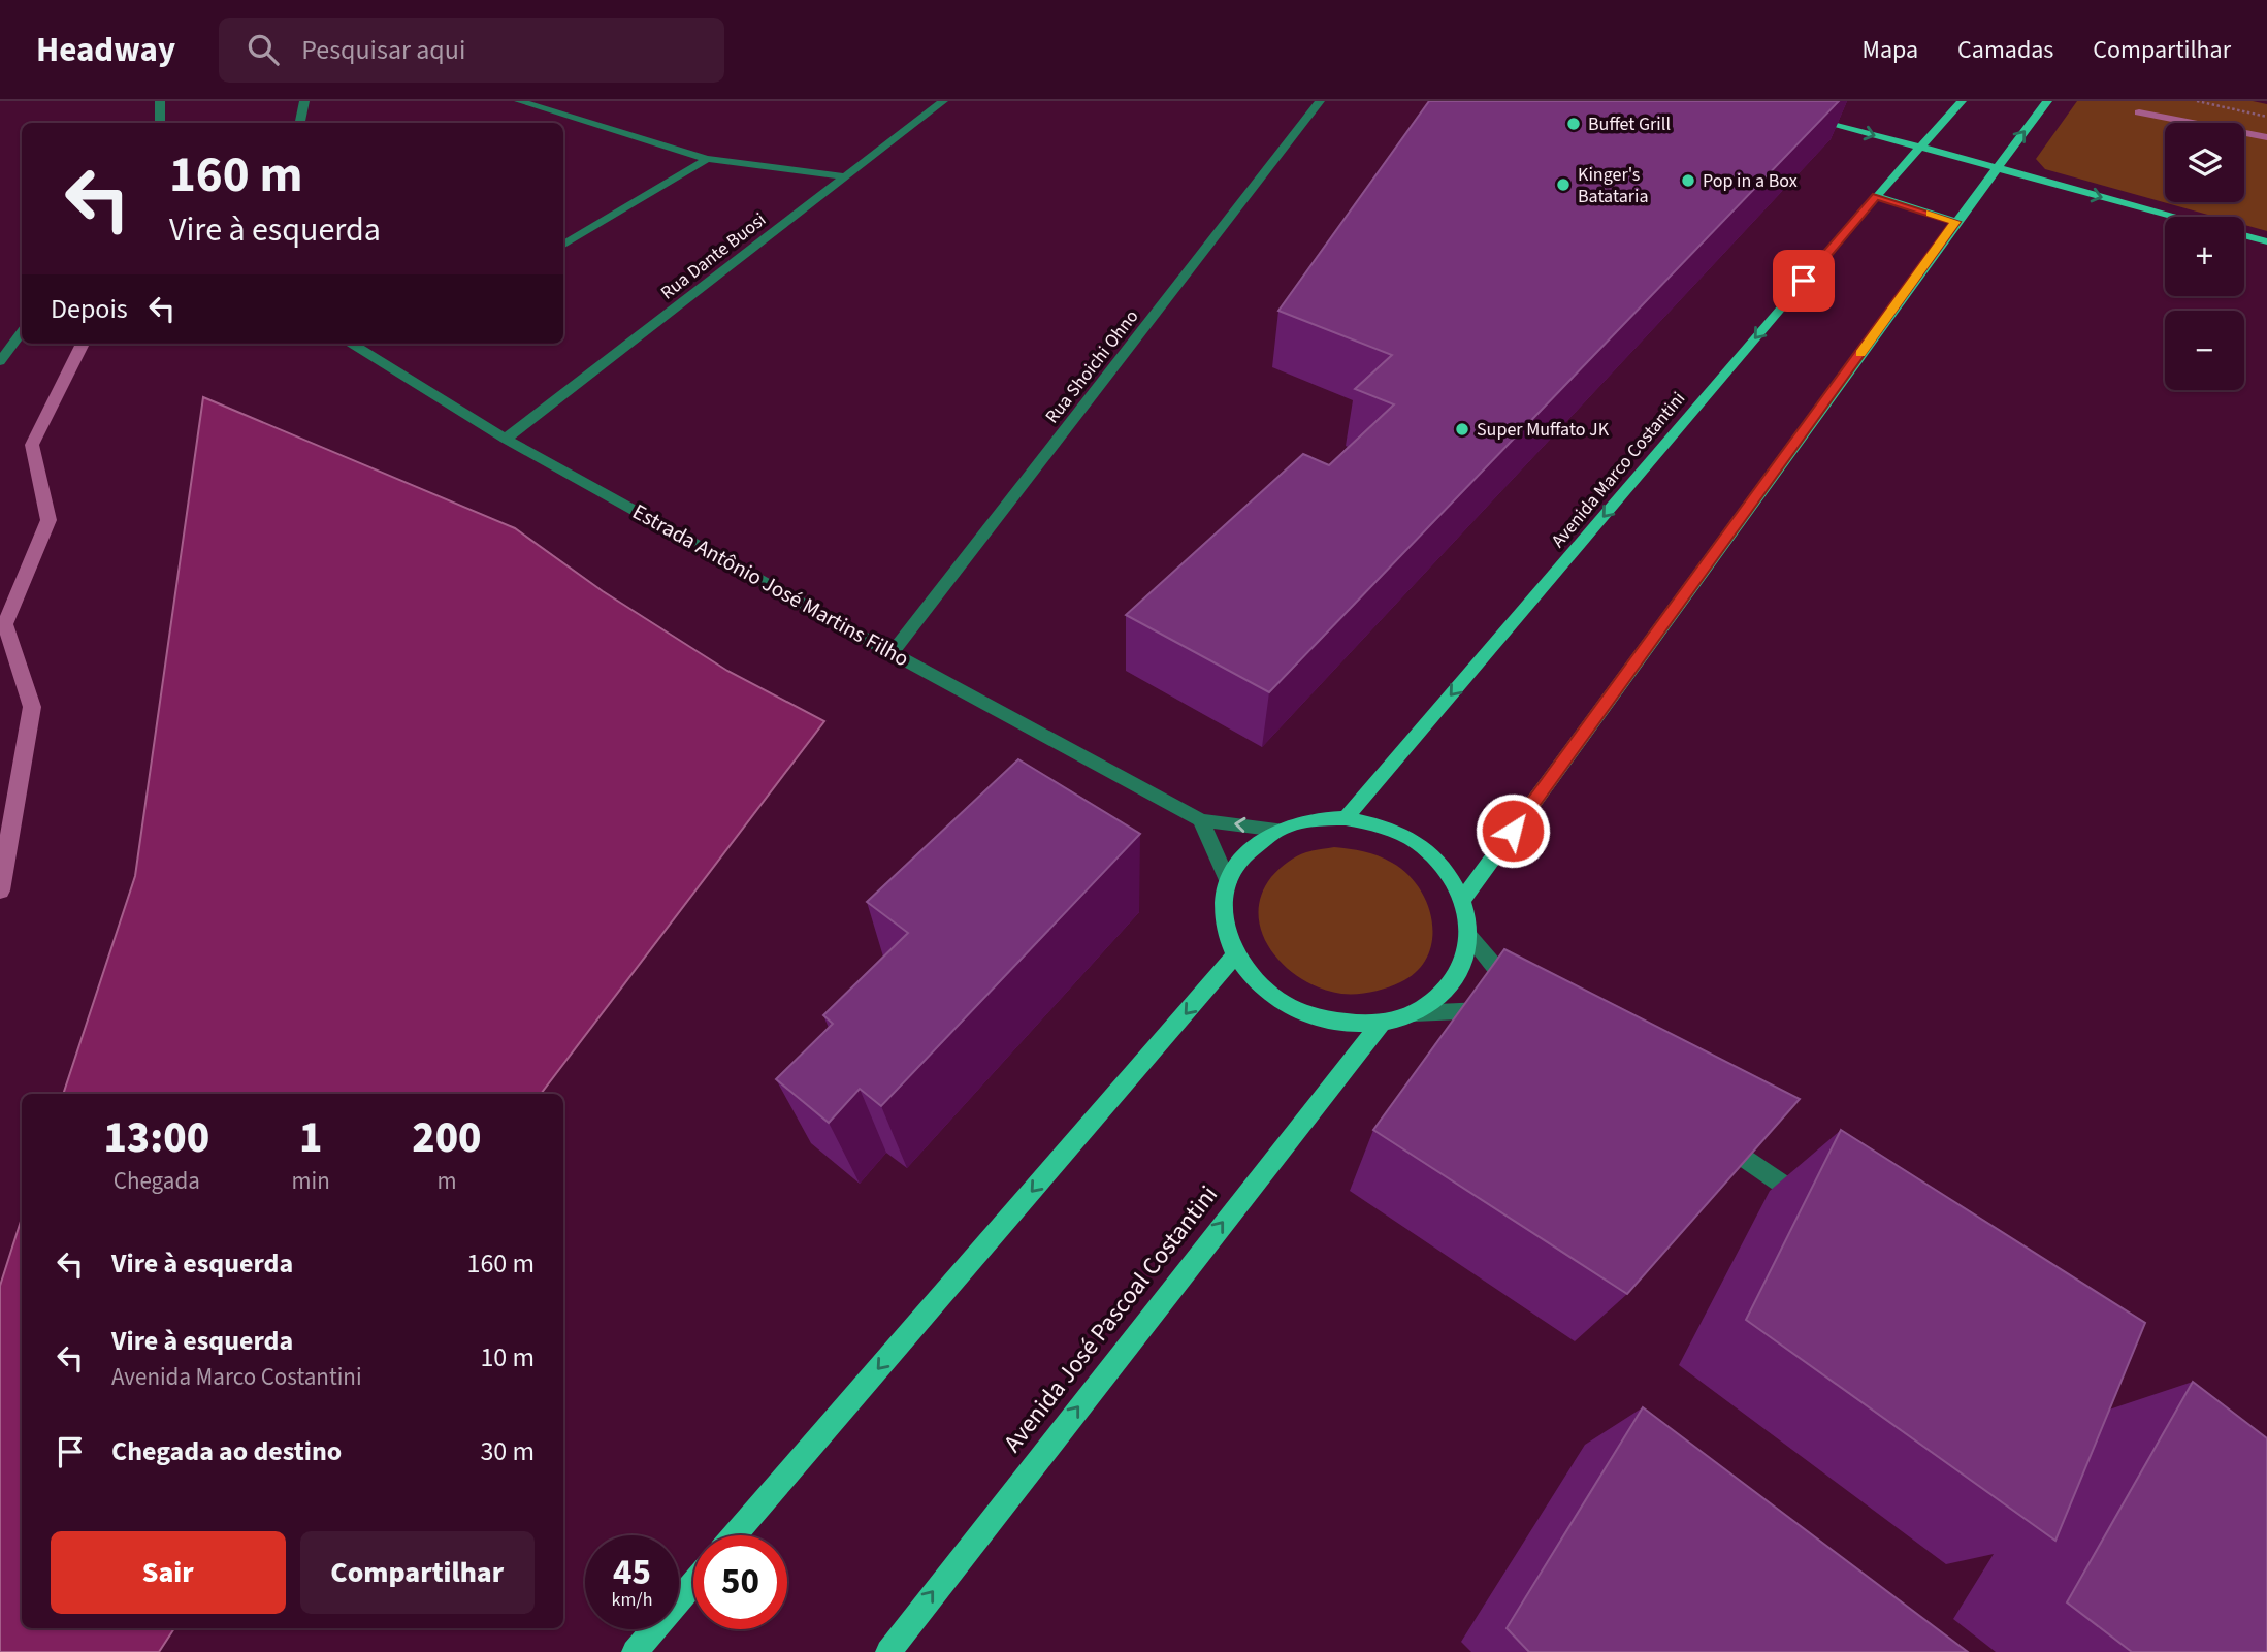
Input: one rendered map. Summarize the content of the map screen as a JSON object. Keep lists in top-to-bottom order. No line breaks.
{"streets":{"main road":["Avenida Marco Costantini","Avenida José Pascoal Costantini"],"street":["Rua Dante Buosi","Rua Shoichi Ohno","Estrada Antônio José Martins Filho"]},"crossings":[["Rua Dante Buosi","Estrada Antônio José Martins Filho"],["Rua Shoichi Ohno","Estrada Antônio José Martins Filho"],["Avenida Marco Costantini","Estrada Antônio José Martins Filho"],["Avenida Marco Costantini","Avenida José Pascoal Costantini"],["Estrada Antônio José Martins Filho","Avenida José Pascoal Costantini"]],"one_way":["Avenida José Pascoal Costantini"],"places":["Buffet Grill","Pop in a Box","Kinger's Batataria","Super Muffato JK"],"page":{"header":"Headway","search":"Pesquisar aqui","nav":["Mapa","Camadas","Compartilhar"],"map_buttons":["+","−"],"turn":["160 m","Vire à esquerda"],"then":"Depois","eta":["13:00","Chegada","1","min","200","m"],"list":[{"name":"Vire à esquerda","value":"160 m"},{"name":"Vire à esquerda","note":"Avenida Marco Costantini","value":"10 m"},{"name":"Chegada ao destino","value":"30 m"}],"buttons":["Sair","Compartilhar"],"speed":"45 km/h","limit":"50"}}
